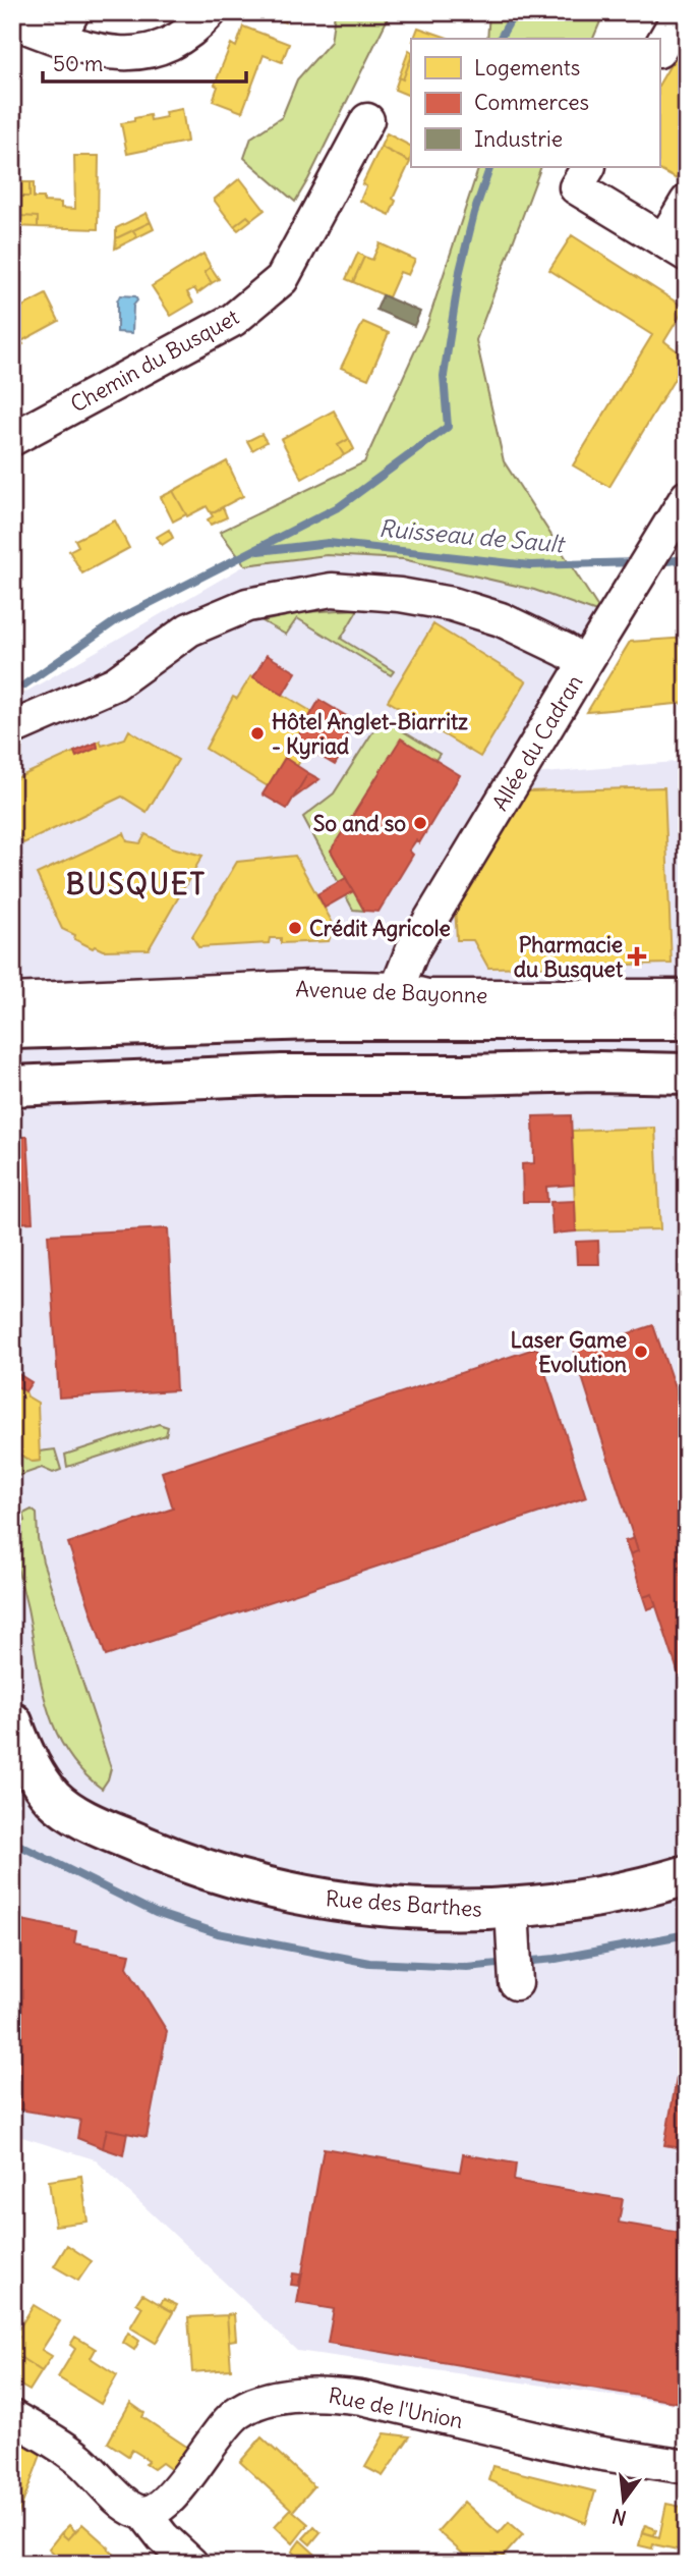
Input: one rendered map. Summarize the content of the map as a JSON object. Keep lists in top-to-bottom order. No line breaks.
{"streets":{"main road":["Avenue de Bayonne","Rue des Barthes"],"street":["Chemin du Busquet","Allée du Cadran","Rue de l'Union"]},"crossings":[["Allée du Cadran","Avenue de Bayonne"]],"districts":["BUSQUET"],"water":["Ruisseau de Sault"],"places":{"other":["Hôtel Anglet-Biarritz - Kyriad","So and so","Crédit Agricole","Laser Game Evolution"],"health":["Pharmacie du Busquet"]},"legend":["Logements","Commerces","Industrie"],"scale_bar":"50 m","north":"bottom"}
